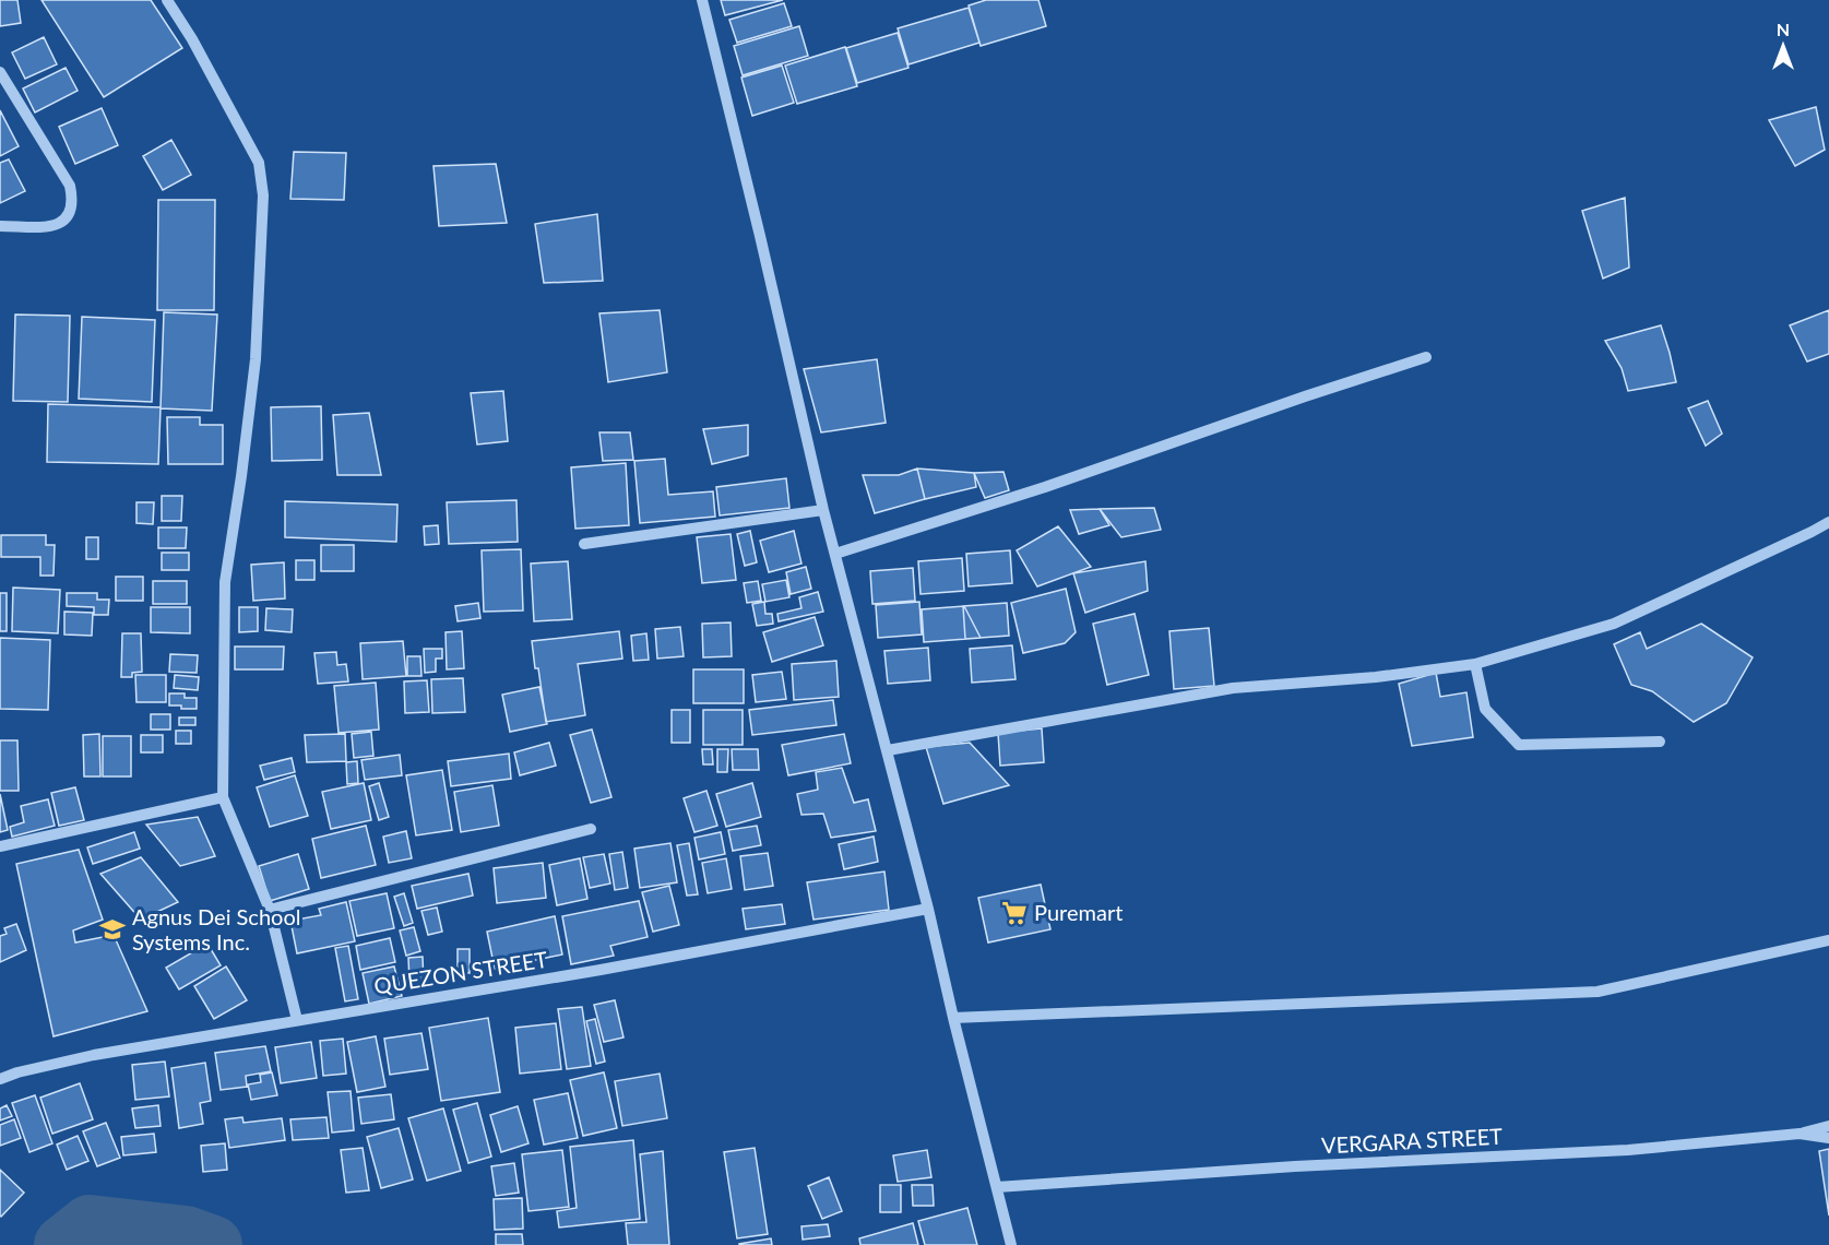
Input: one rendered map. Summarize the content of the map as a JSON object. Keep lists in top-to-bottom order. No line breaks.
{"streets":{"street":["QUEZON STREET","VERGARA STREET"]},"places":{"supermarket":["Puremart"],"school or university":["Agnus Dei School Systems Inc."]},"north":"top"}
